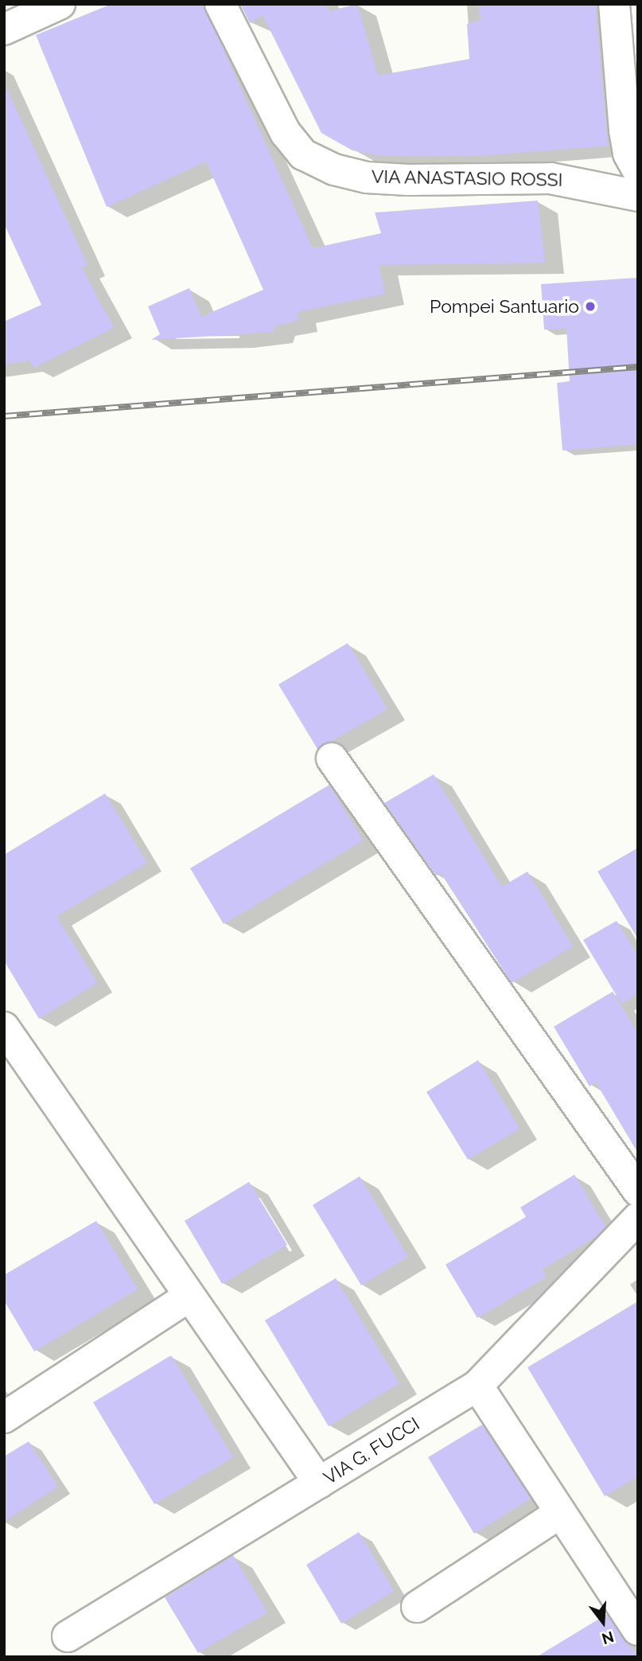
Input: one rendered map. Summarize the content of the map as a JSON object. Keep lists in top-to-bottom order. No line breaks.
{"streets":{"street":["VIA ANASTASIO ROSSI","VIA G. FUCCI"]},"places":["Pompei Santuario"],"north":"bottom"}
